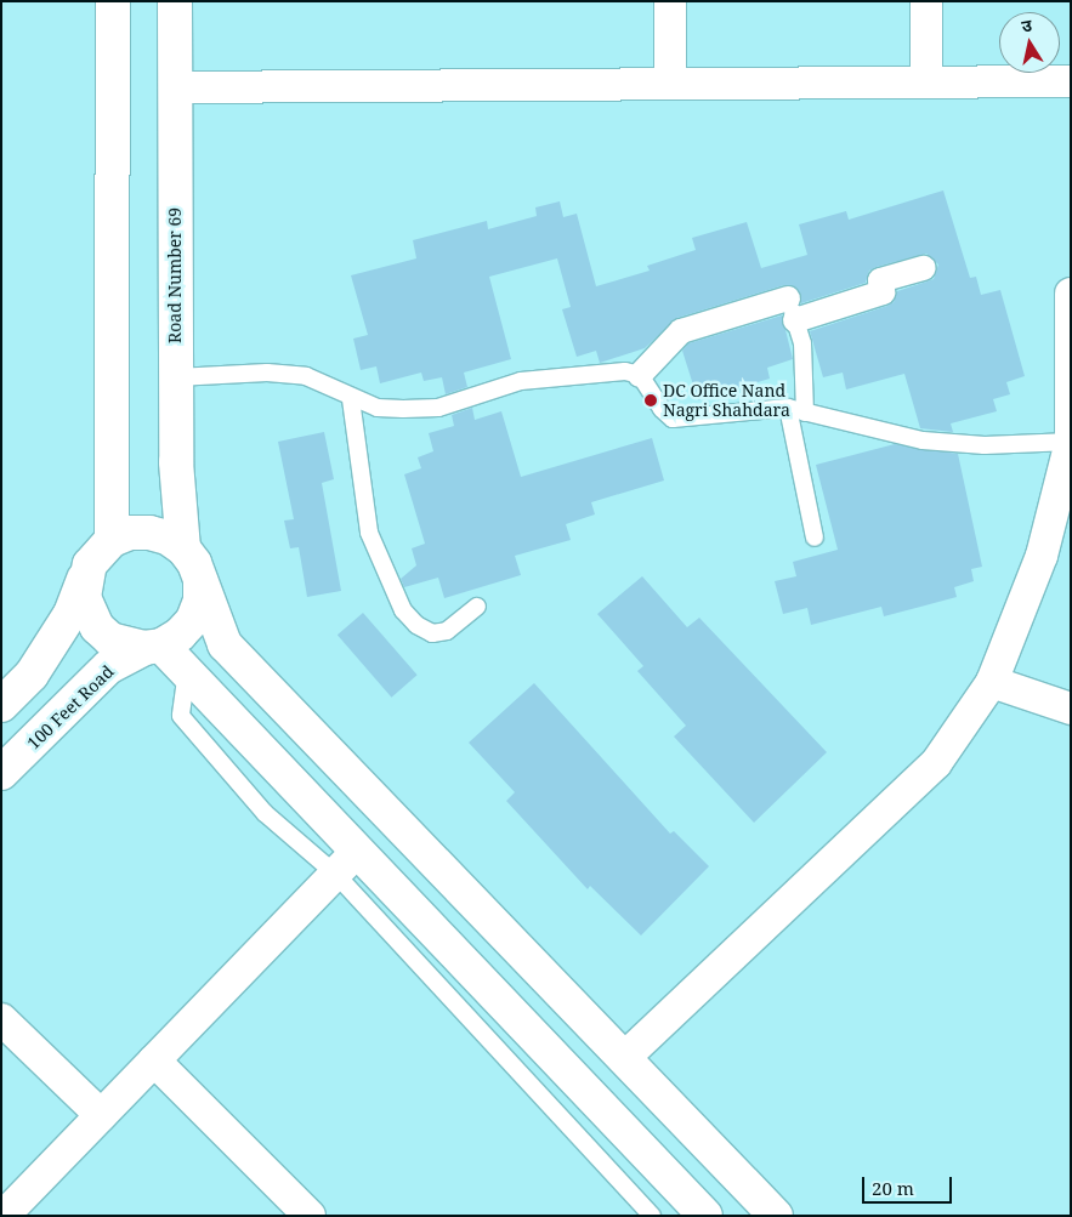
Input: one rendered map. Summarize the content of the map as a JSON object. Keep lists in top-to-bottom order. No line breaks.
{"streets":{"main road":["Road Number 69","100 Feet Road"]},"crossings":[["Road Number 69","100 Feet Road"]],"places":["DC Office Nand Nagri Shahdara"],"scale_bar":"20 m","north":"top"}
